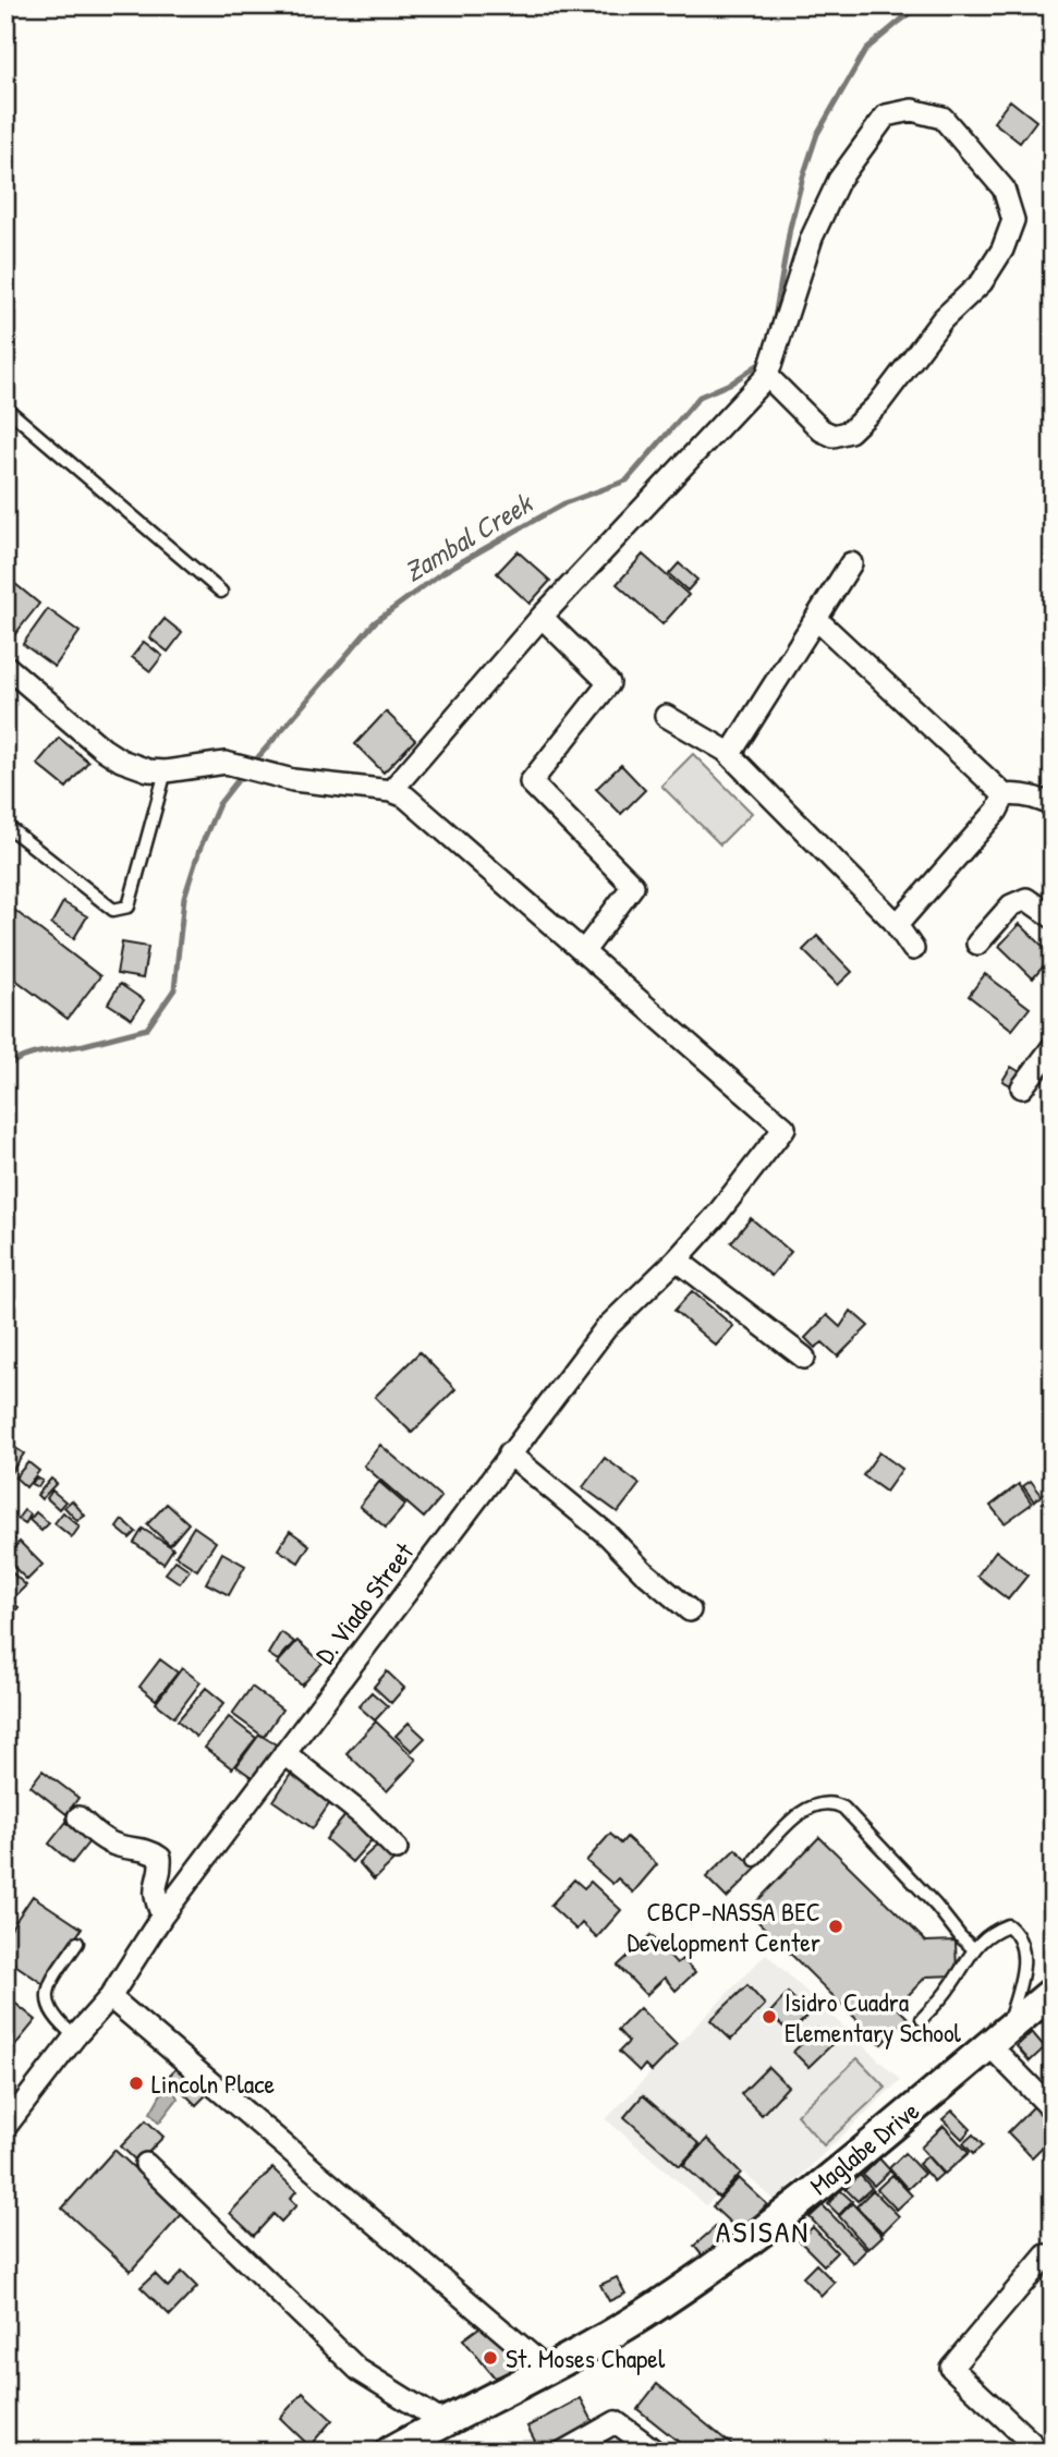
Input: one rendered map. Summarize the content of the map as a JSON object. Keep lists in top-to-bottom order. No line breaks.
{"streets":{"main road":["Maglabe Drive"],"street":["D. Viado Street"]},"districts":["ASISAN"],"water":["Zambal Creek"],"places":["CBCP-NASSA BEC Development Center","Isidro Cuadra Elementary School","Lincoln Place","St. Moses Chapel"]}
